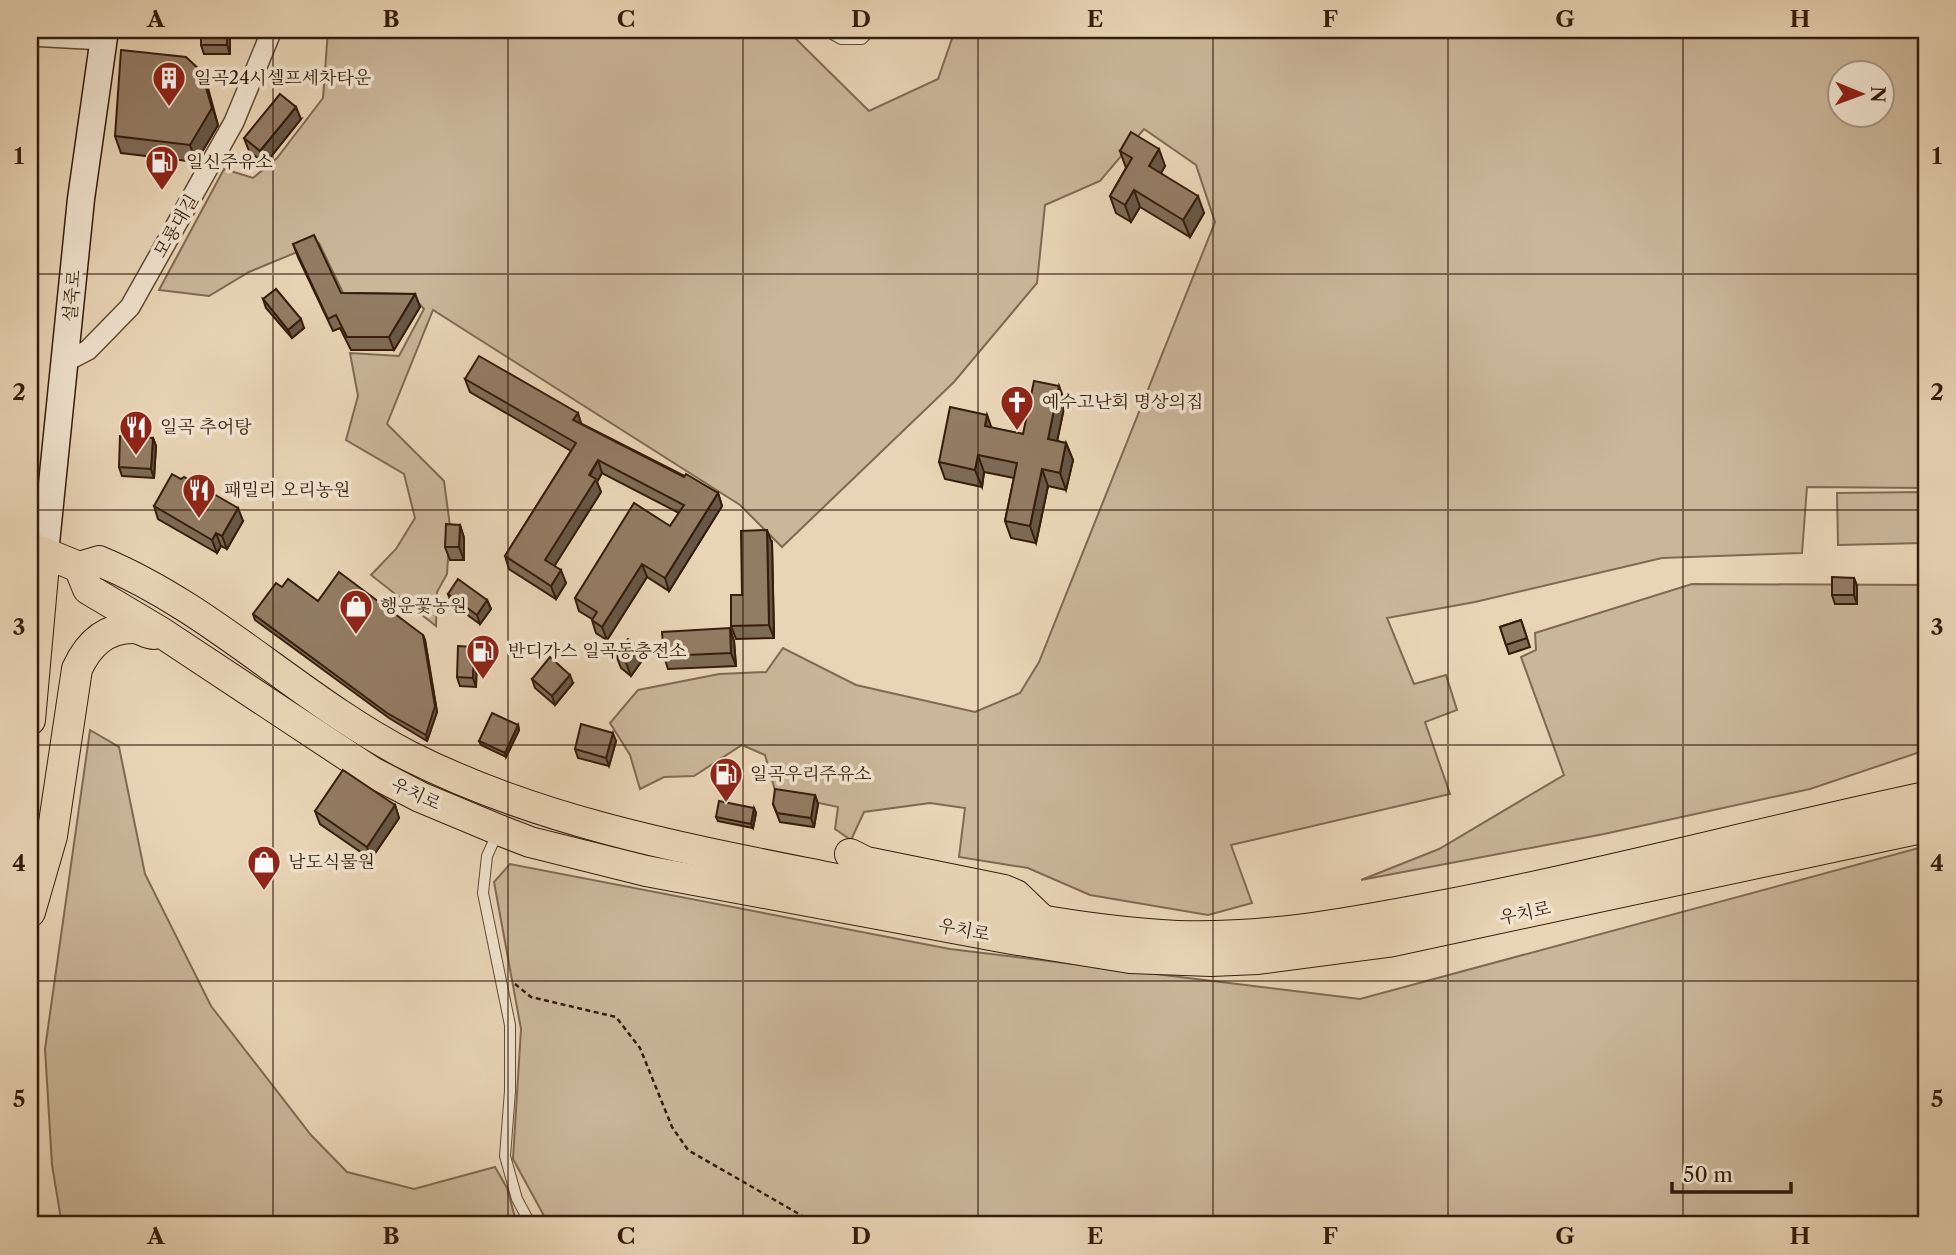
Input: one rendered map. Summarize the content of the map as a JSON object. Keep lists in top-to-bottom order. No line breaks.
{"streets":{"main road":["설죽로","우치로"],"street":["모룡대길"]},"crossings":[["모룡대길","설죽로"],["설죽로","우치로"]],"places":{"building":["일곡24시셀프세차타운"],"fuel station":["일신주유소","반디가스 일곡동충전소","일곡우리주유소"],"church":["예수고난회 명상의집"],"restaurant":["일곡 추어탕","패밀리 오리농원"],"shop":["행운꽃농원","남도식물원"]},"scale_bar":"50 m","north":"right","grid":{"columns":["A","B","C","D","E","F","G","H"],"rows":["1","2","3","4","5"]}}
